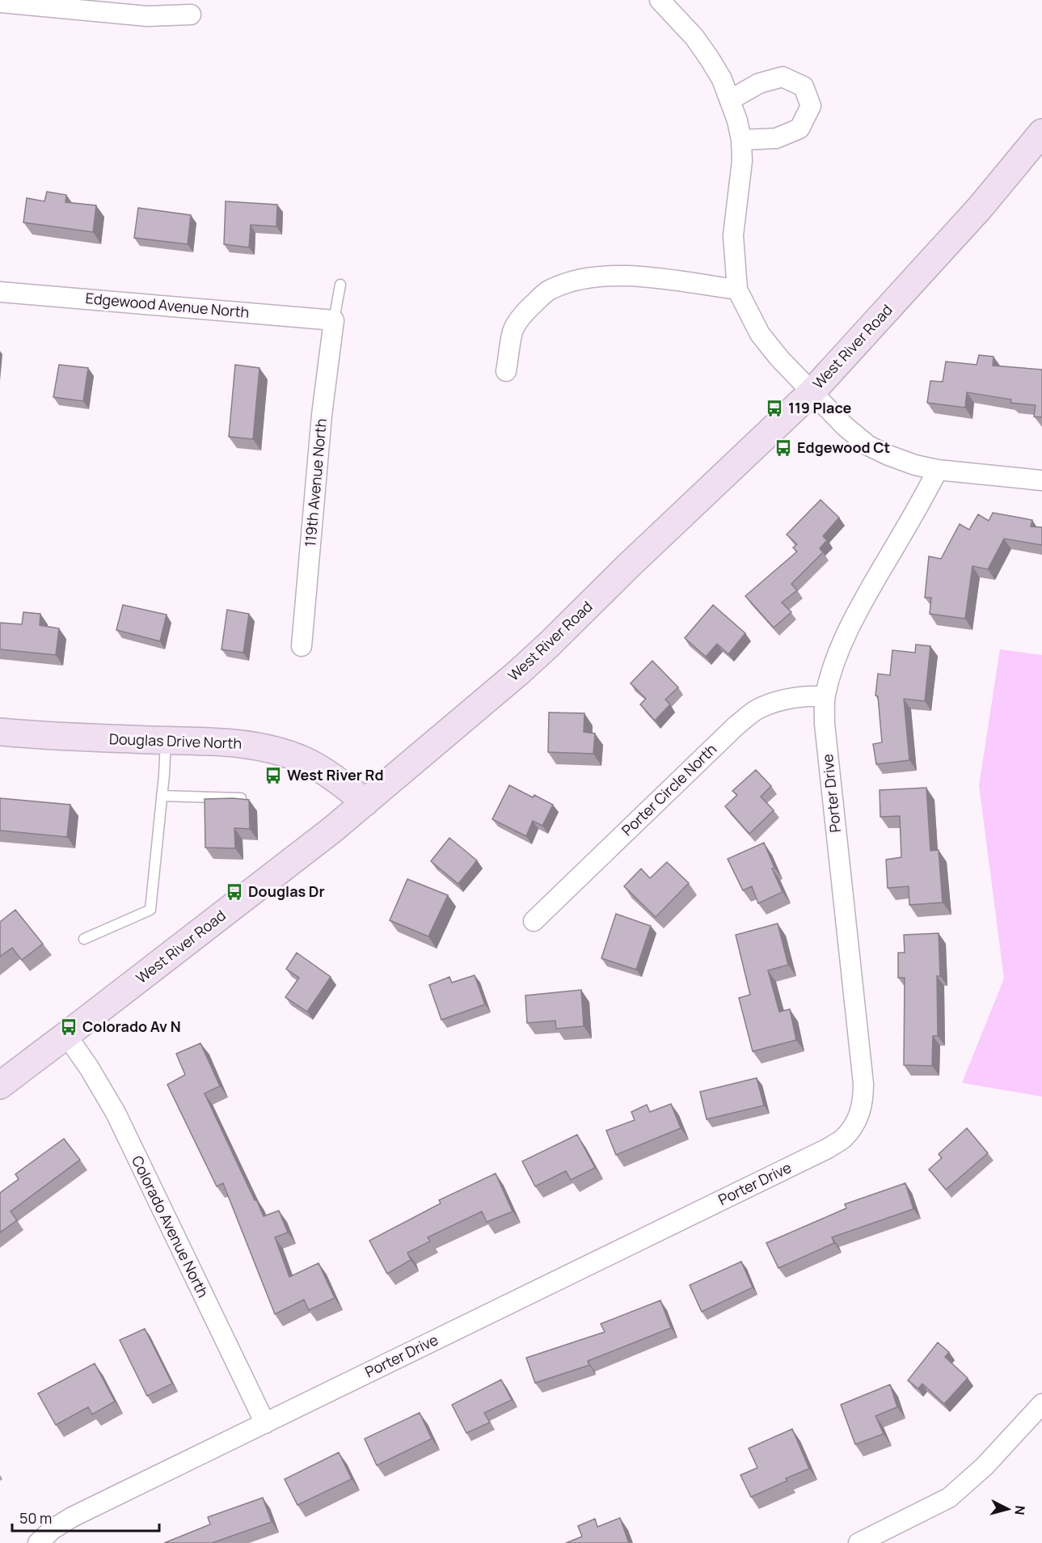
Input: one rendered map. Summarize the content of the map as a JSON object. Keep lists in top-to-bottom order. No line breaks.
{"streets":{"main road":["West River Road","Douglas Drive North"],"street":["Edgewood Avenue North","119th Avenue North","Porter Circle North","Porter Drive","Colorado Avenue North"]},"crossings":[["Edgewood Avenue North","119th Avenue North"],["West River Road","Douglas Drive North"],["West River Road","Colorado Avenue North"],["Porter Circle North","Porter Drive"],["Porter Drive","Colorado Avenue North"]],"places":{"bus stop":["119 Place","Edgewood Ct","West River Rd","Douglas Dr","Colorado Av N"]},"scale_bar":"50 m","north":"right"}
